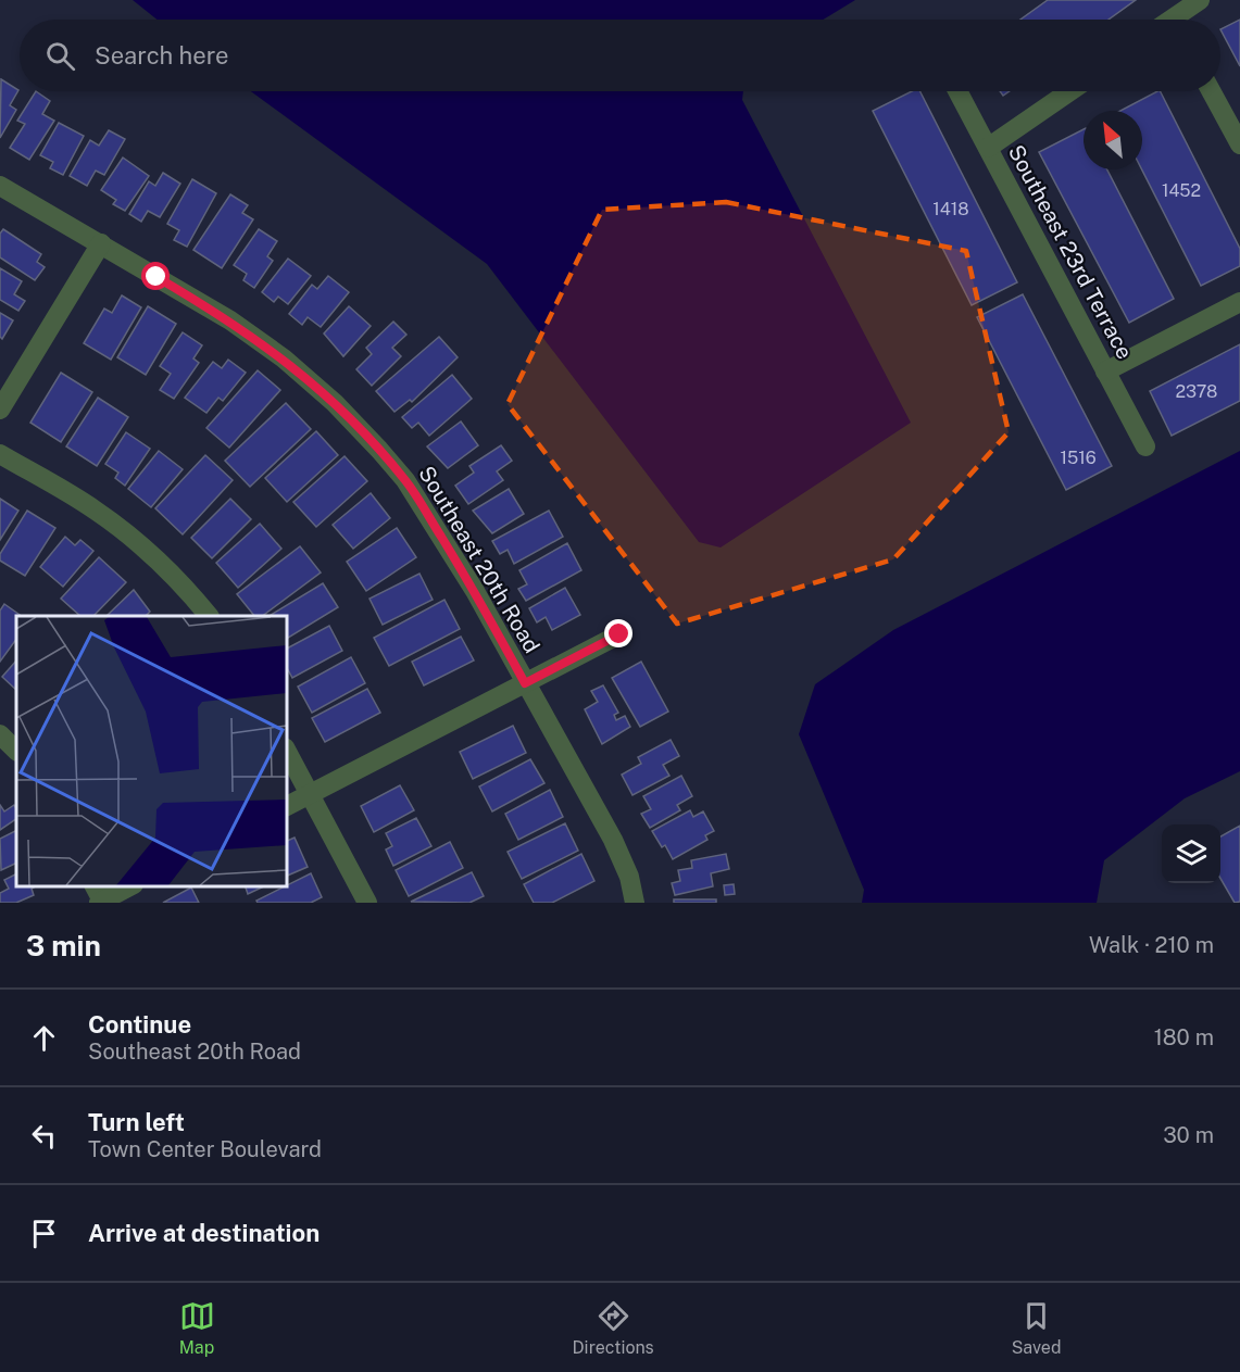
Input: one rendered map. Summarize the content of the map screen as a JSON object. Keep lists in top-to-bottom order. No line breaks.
{"streets":{"street":["Southeast 23rd Terrace","Southeast 20th Road"]},"house_numbers":["1452","1418","2378","1516"],"north":"top left","page":{"search":"Search here","heading":["3 min","Walk · 210 m"],"list":[["Continue","Southeast 20th Road","180 m"],["Turn left","Town Center Boulevard","30 m"],"Arrive at destination"],"nav":["Map","Directions","Saved"]}}
